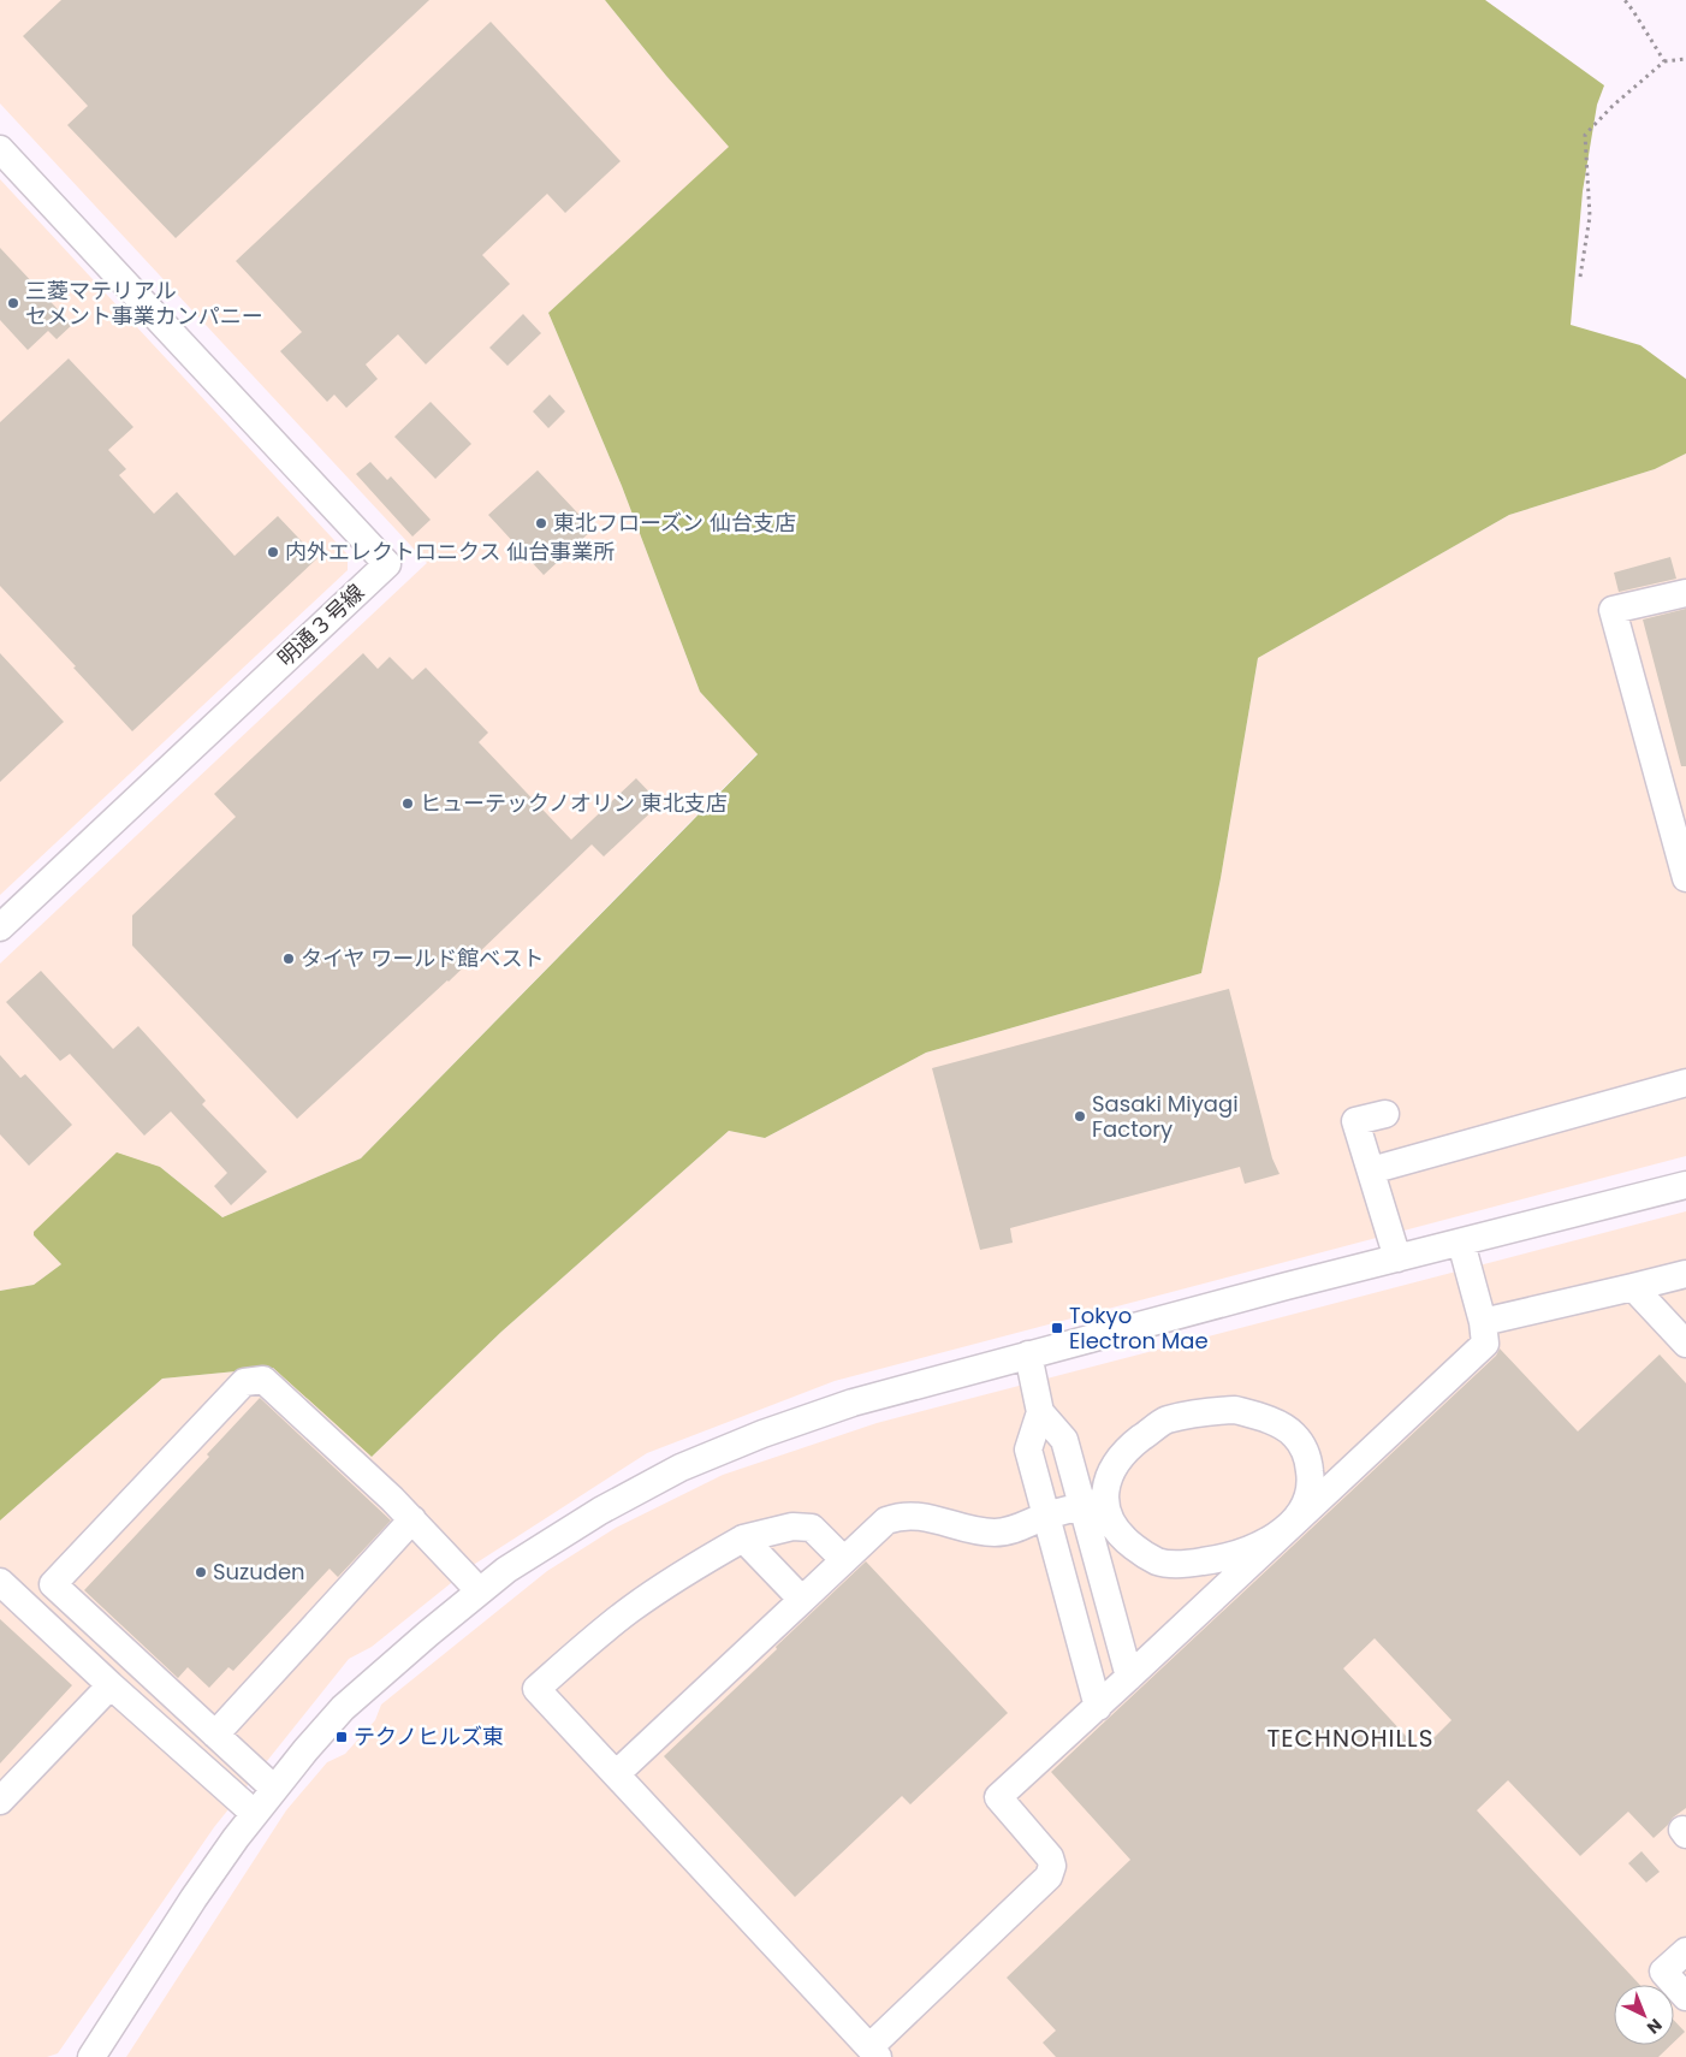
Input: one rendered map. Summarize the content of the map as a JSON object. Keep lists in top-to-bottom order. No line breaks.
{"streets":{"street":["明通３号線"]},"districts":["TECHNOHILLS"],"places":{"other":["三菱マテリアル セメント事業カンパニー","東北フローズン 仙台支店","内外エレクトロニクス 仙台事業所","ヒューテックノオリン 東北支店","タイヤ ワールド館ベスト","Sasaki Miyagi Factory","Suzuden"],"transit":["Tokyo Electron Mae","テクノヒルズ東"]},"north":"bottom right"}
